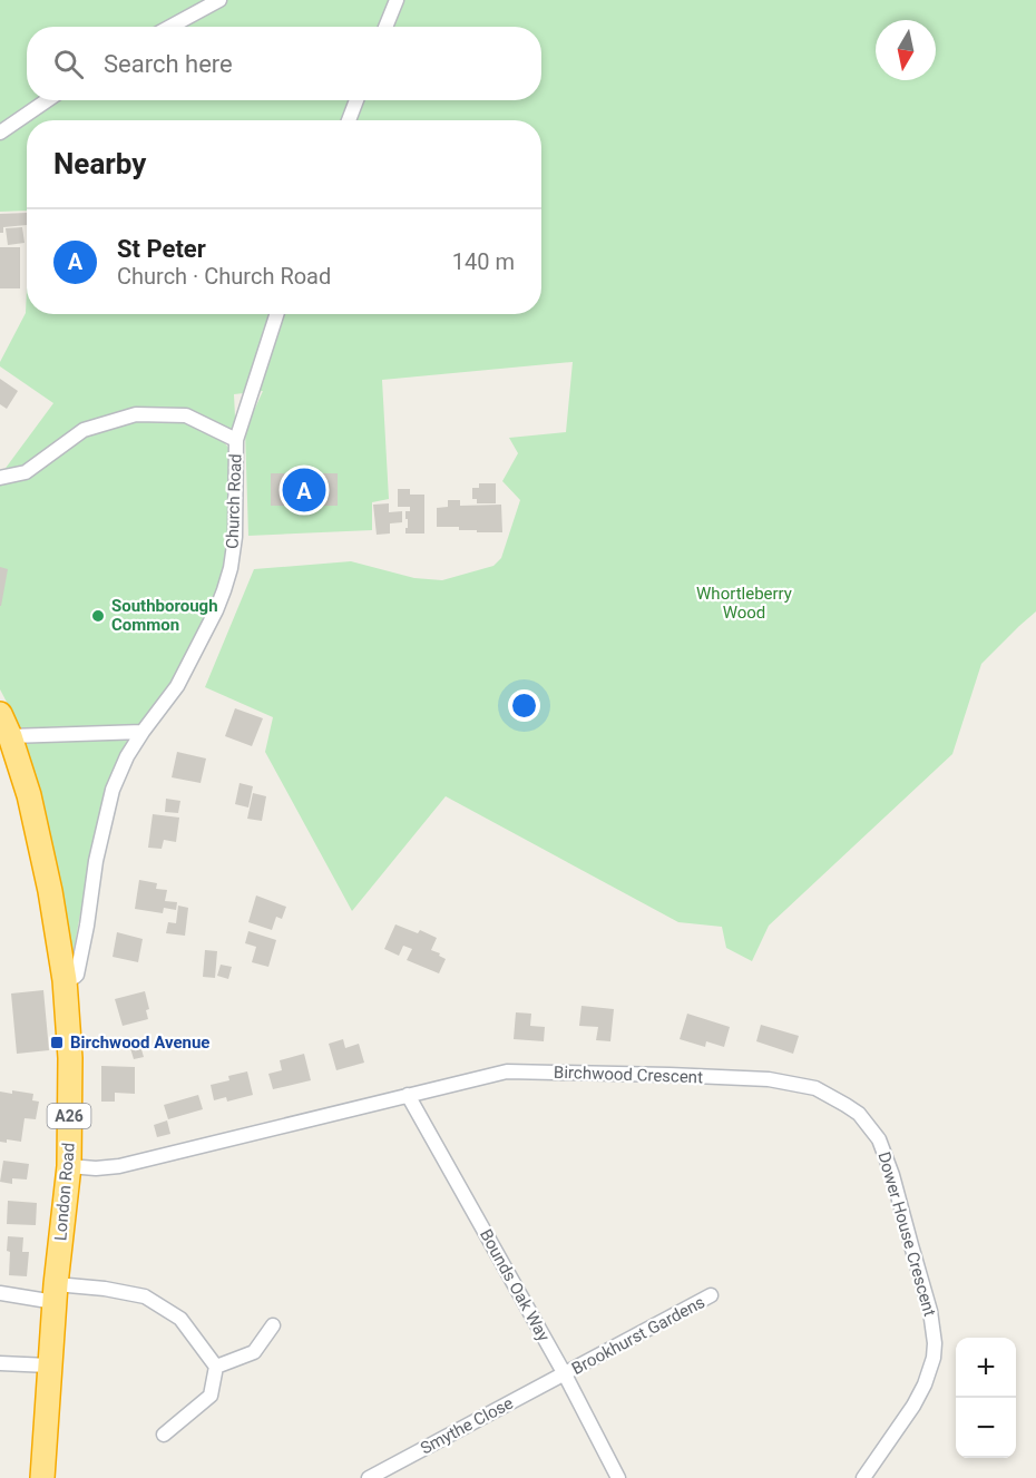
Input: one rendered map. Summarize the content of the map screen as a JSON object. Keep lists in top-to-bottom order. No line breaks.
{"streets":{"highway":["A26","London Road"],"street":["Church Road","Birchwood Crescent","Dower House Crescent","Bounds Oak Way","Brookhurst Gardens","Smythe Close"]},"crossings":[["Church Road","London Road"],["Birchwood Crescent","Dower House Crescent"],["Birchwood Crescent","Bounds Oak Way"],["Bounds Oak Way","Brookhurst Gardens"],["Bounds Oak Way","Smythe Close"],["Brookhurst Gardens","Smythe Close"]],"parks":["Whortleberry Wood"],"places":{"other":["Southborough Common"],"transit":["Birchwood Avenue"]},"north":"bottom","page":{"search":"Search here","heading":"Nearby","list":[{"mark":"A","name":"St Peter","note":"Church · Church Road","value":"140 m"}],"pins":"A","map_buttons":["+","−"]}}
